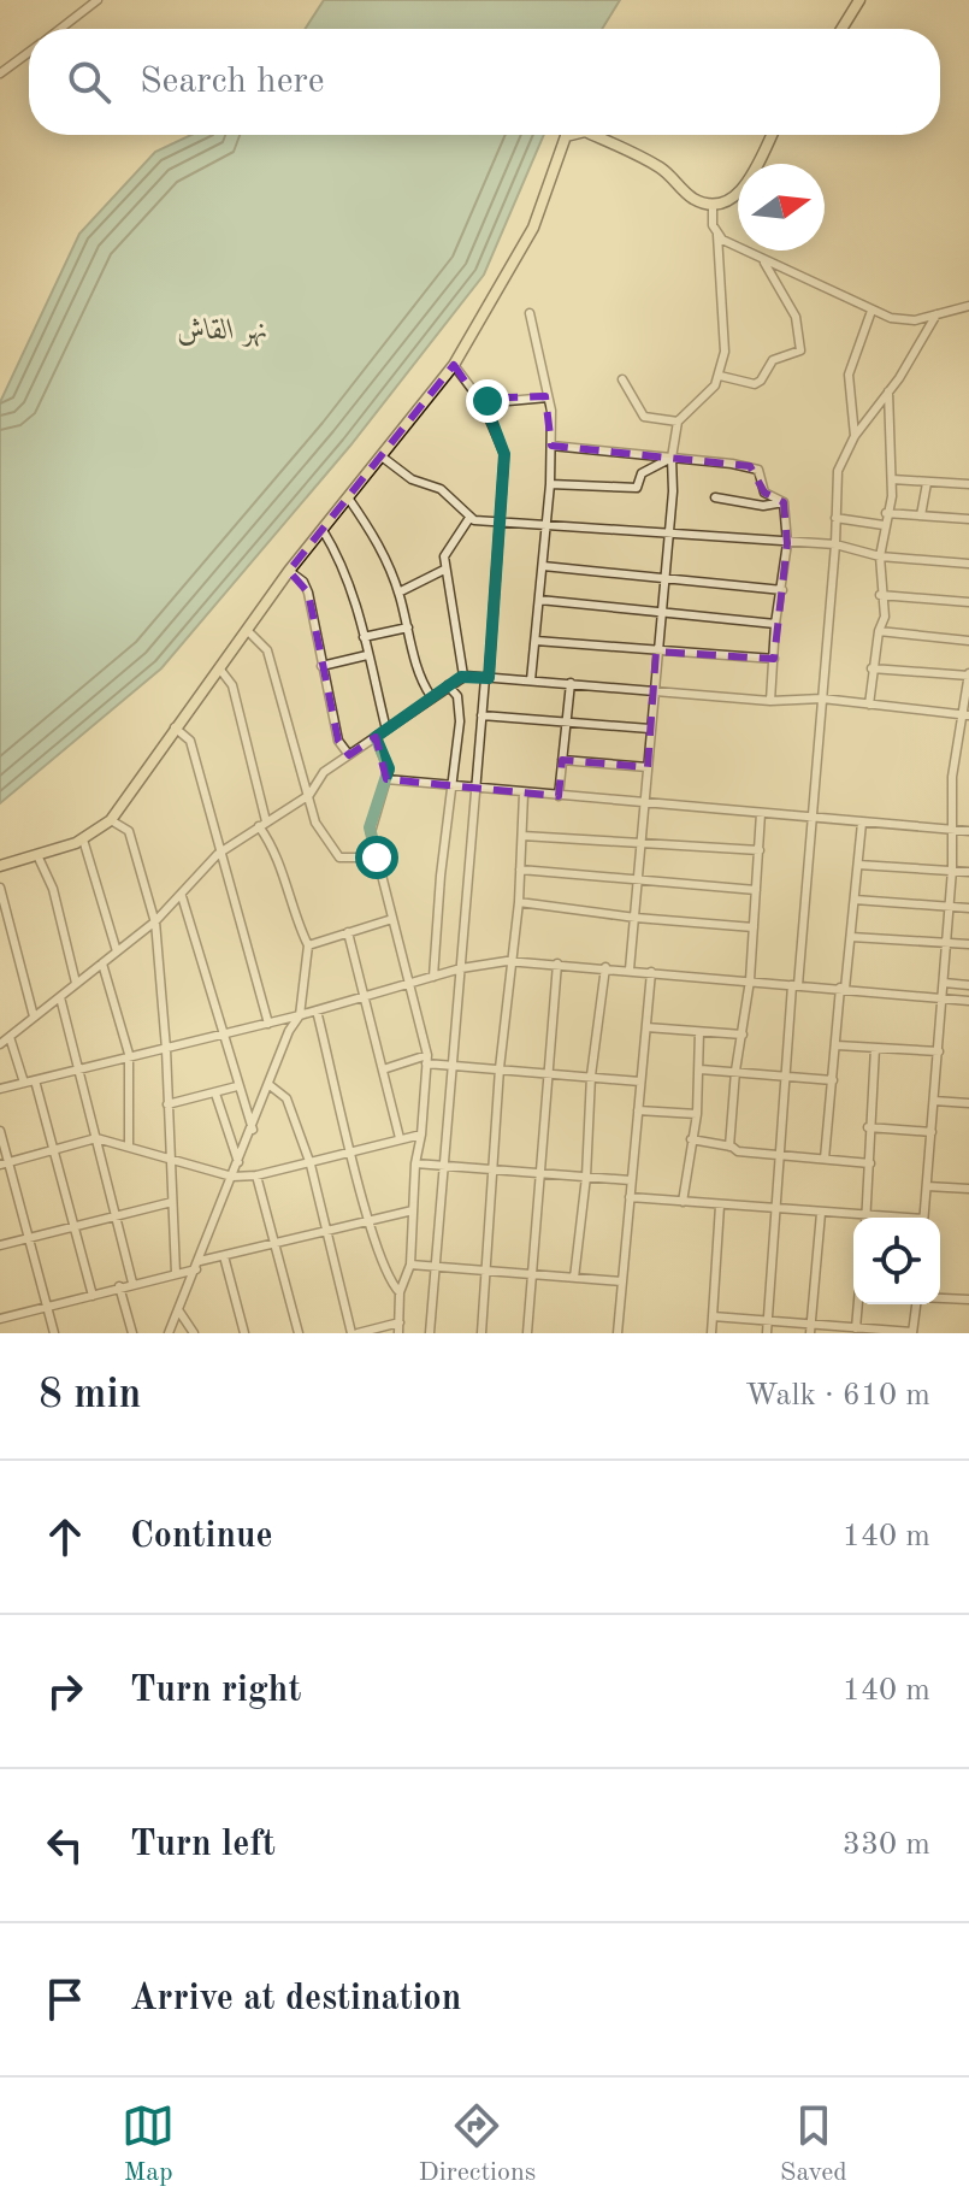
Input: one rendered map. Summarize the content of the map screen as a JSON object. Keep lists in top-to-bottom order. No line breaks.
{"water":["نهر القاش"],"north":"right","page":{"search":"Search here","heading":["8 min","Walk · 610 m"],"list":[["Continue","140 m"],["Turn right","140 m"],["Turn left","330 m"],"Arrive at destination"],"nav":["Map","Directions","Saved"]}}
